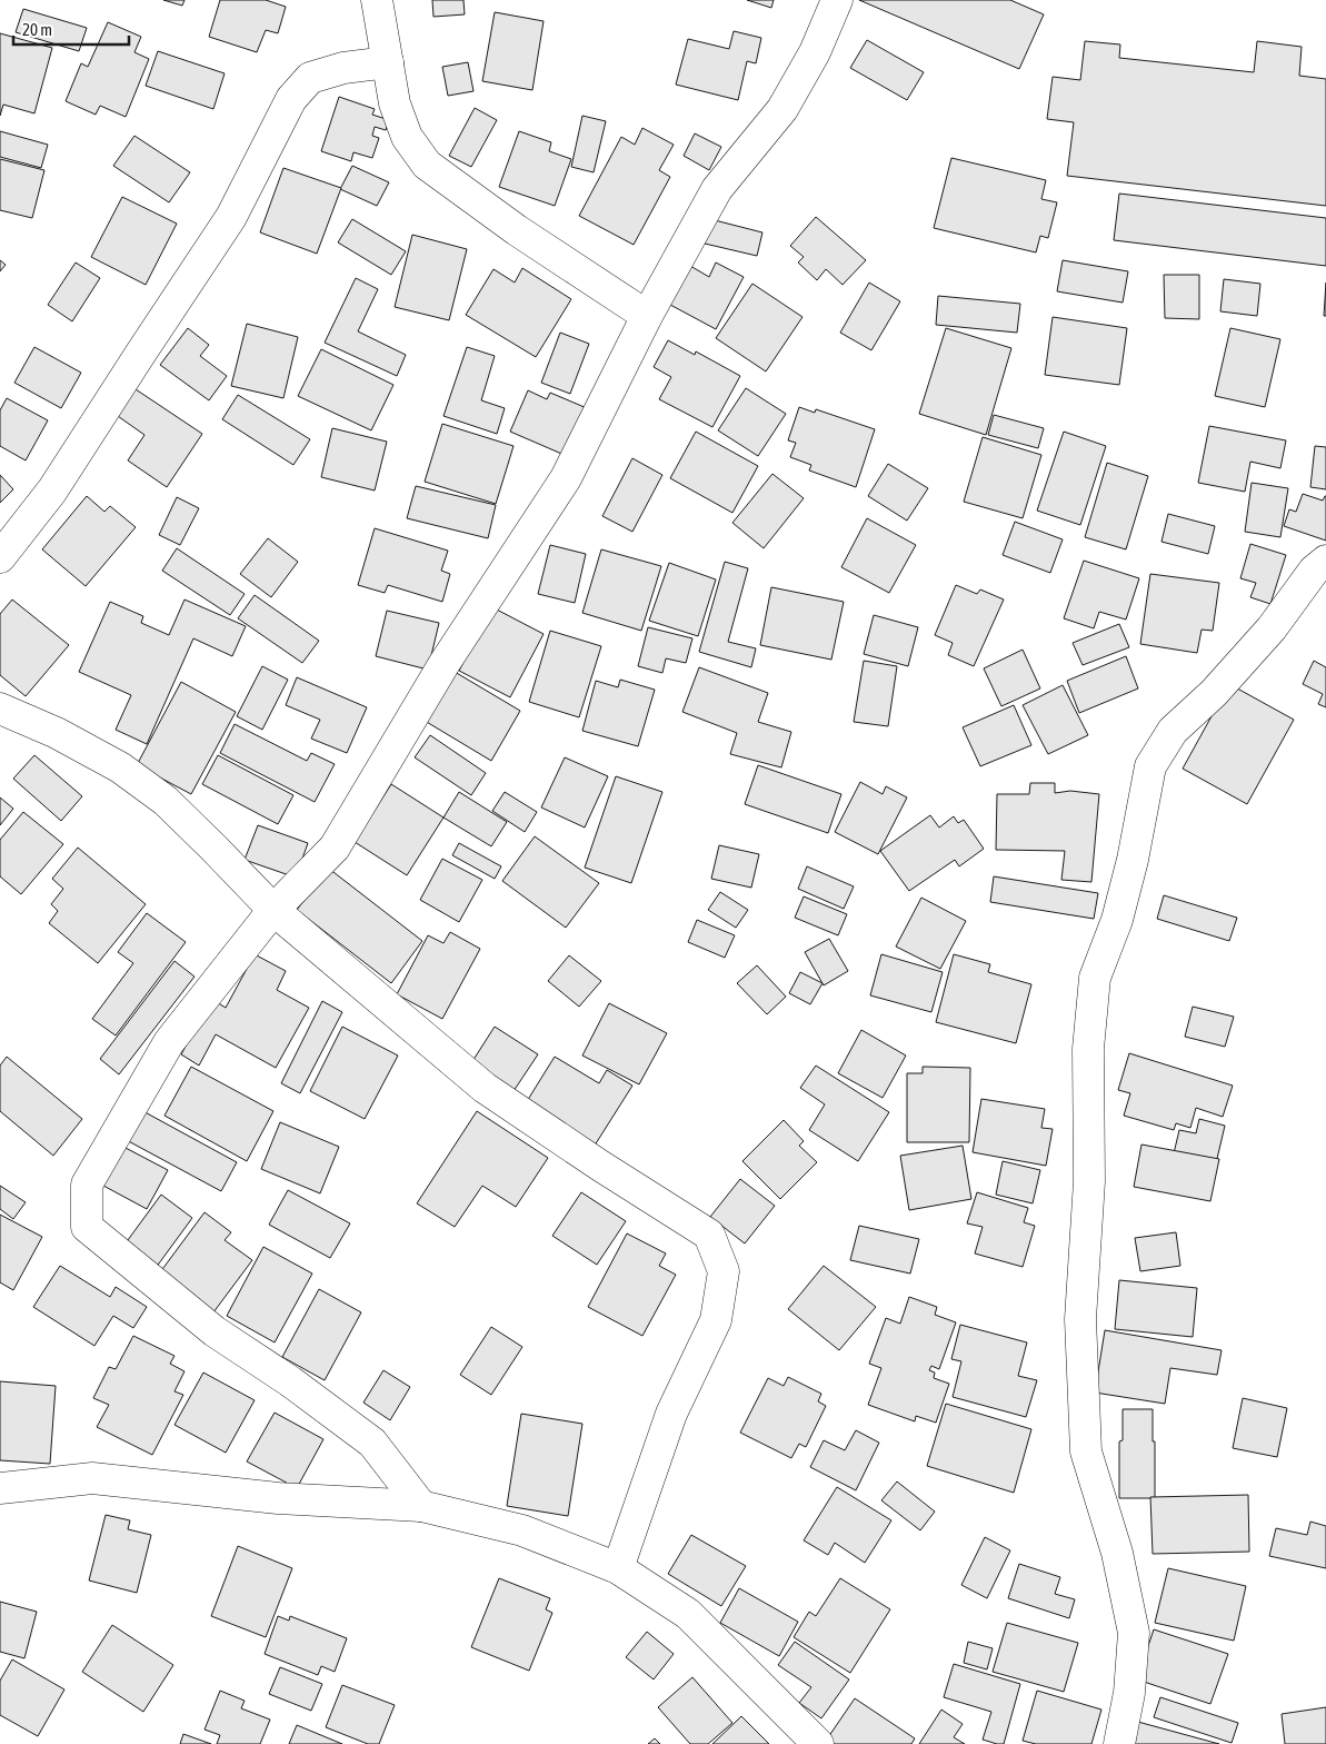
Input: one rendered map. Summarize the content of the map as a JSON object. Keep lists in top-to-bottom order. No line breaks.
{"scale_bar":"20 m"}
